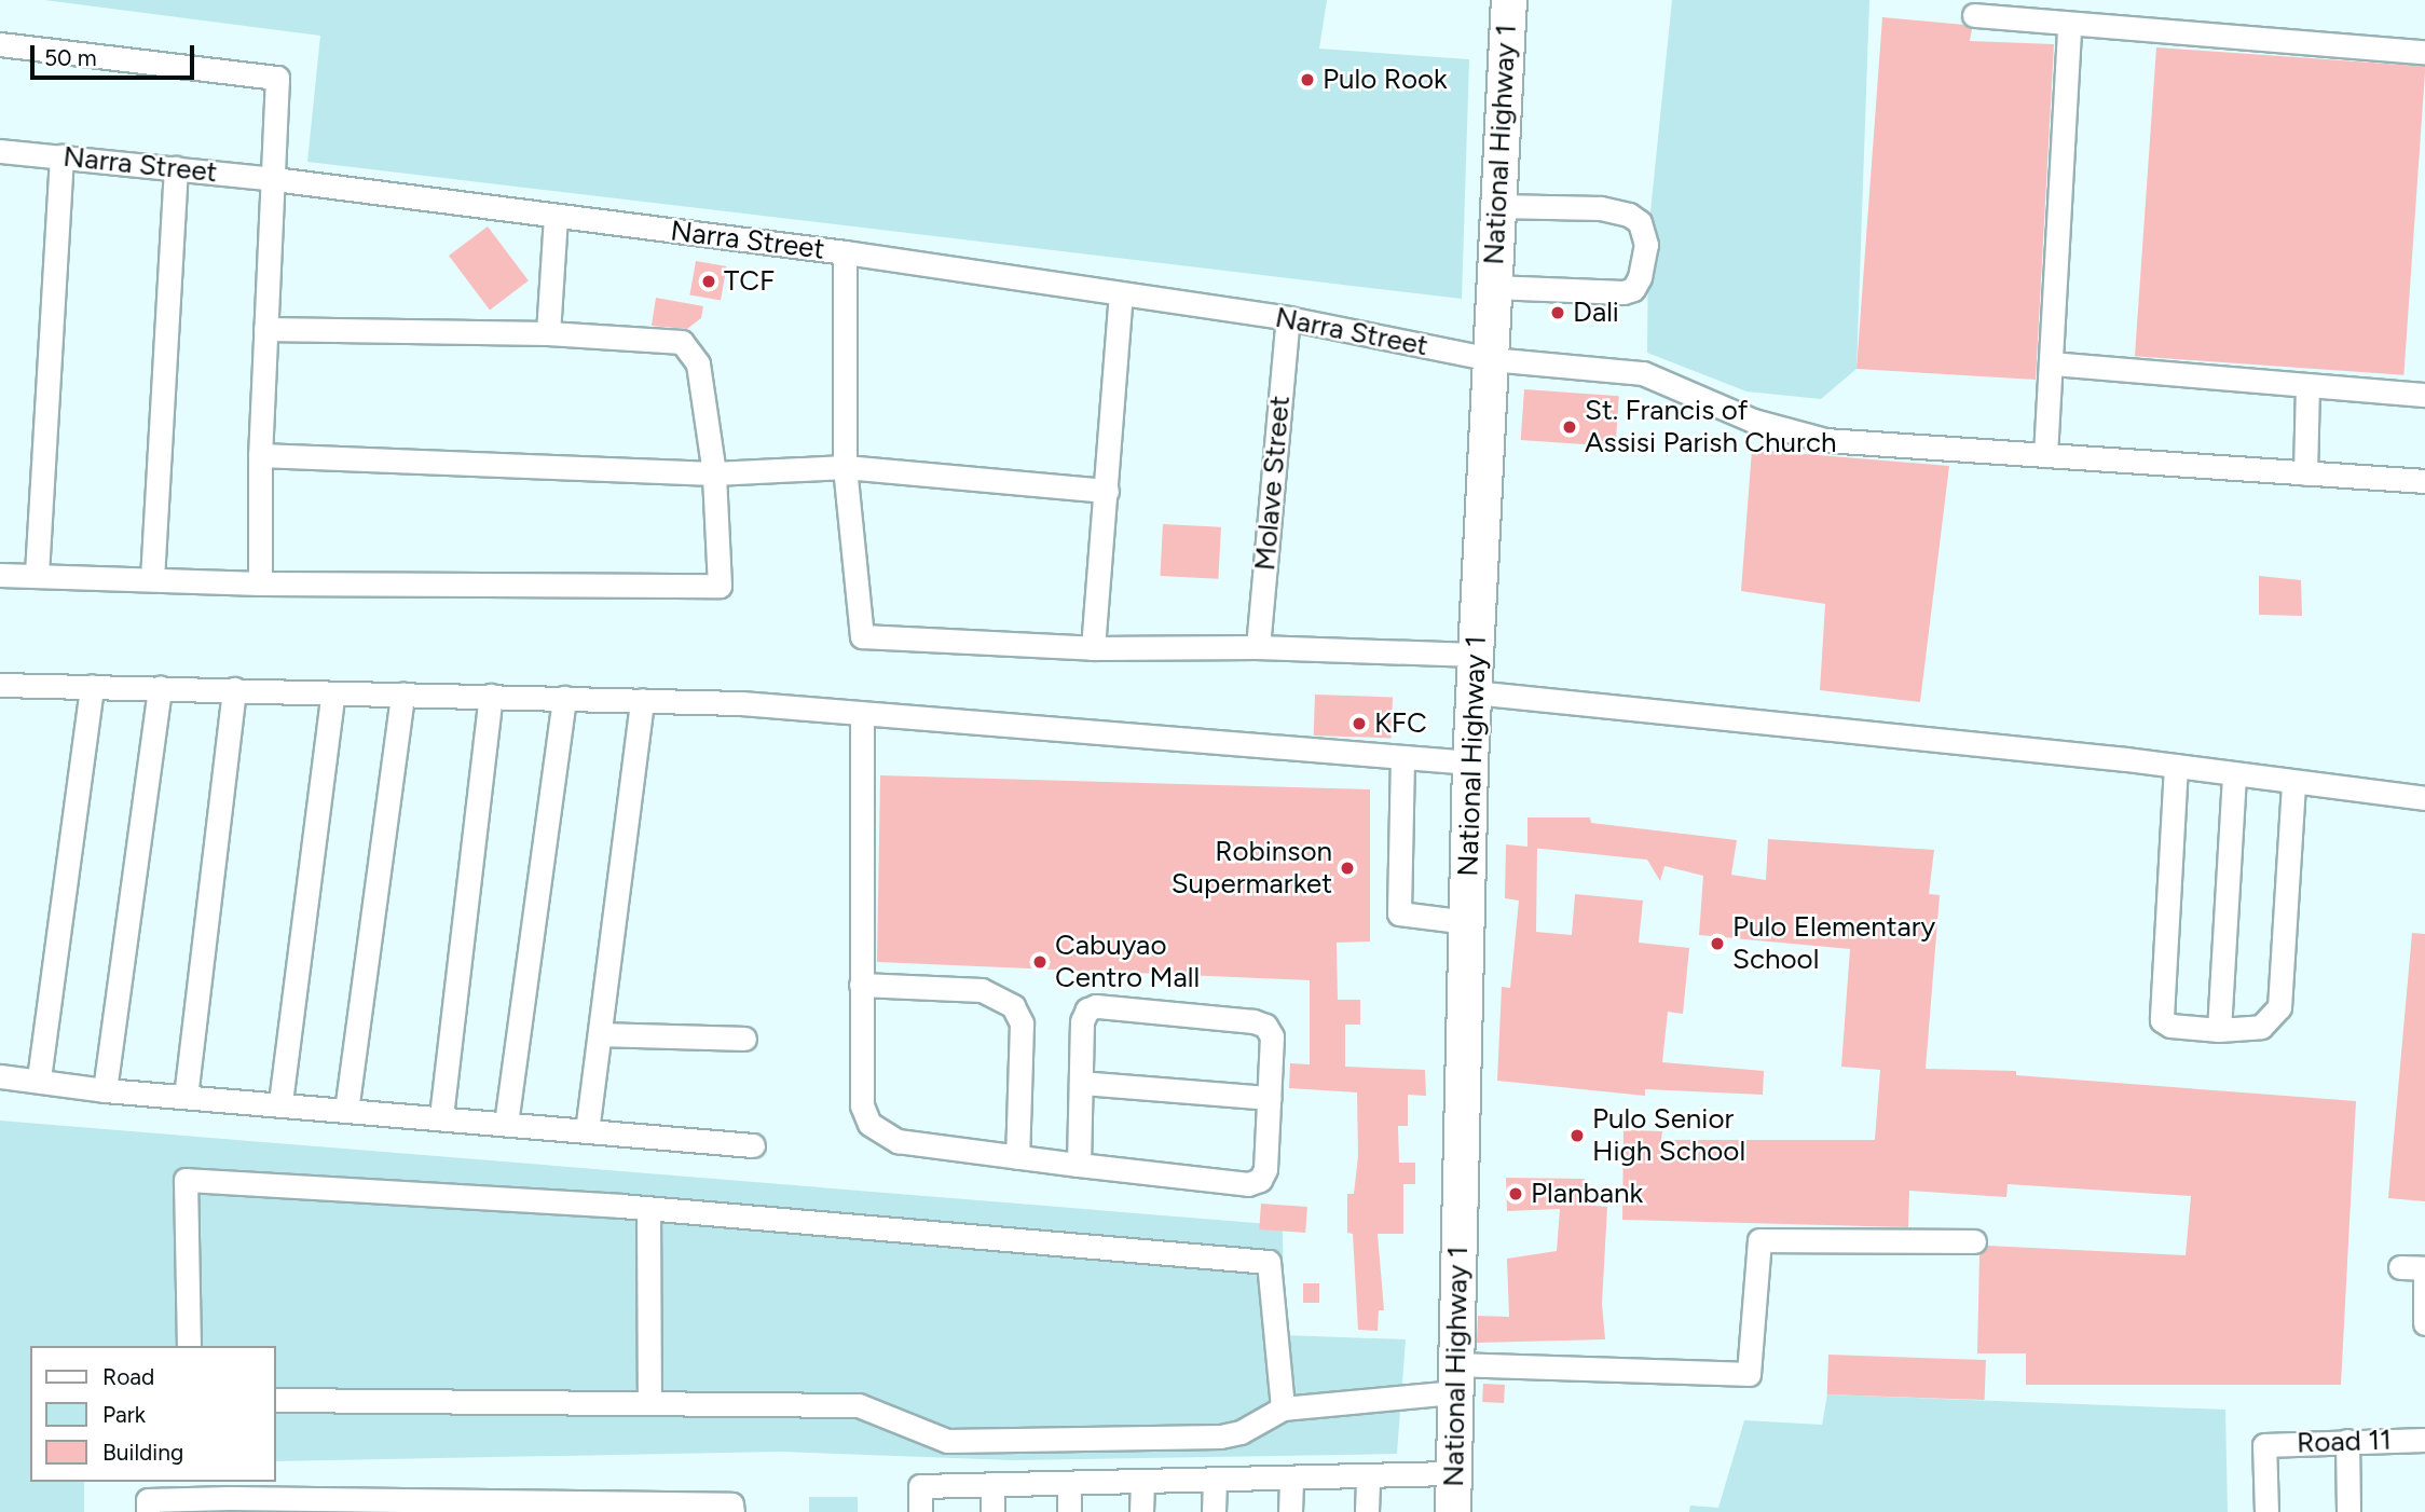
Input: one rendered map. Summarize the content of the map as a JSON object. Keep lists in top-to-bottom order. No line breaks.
{"streets":{"highway":["National Highway 1"],"street":["Narra Street","Molave Street","Road 11"]},"crossings":[["National Highway 1","Narra Street"],["Narra Street","Molave Street"]],"places":["Pulo Rook","TCF","Dali","St. Francis of Assisi Parish Church","KFC","Robinson Supermarket","Pulo Elementary School","Cabuyao Centro Mall","Pulo Senior High School","Planbank"],"legend":["Road","Park","Building"],"scale_bar":"50 m"}
